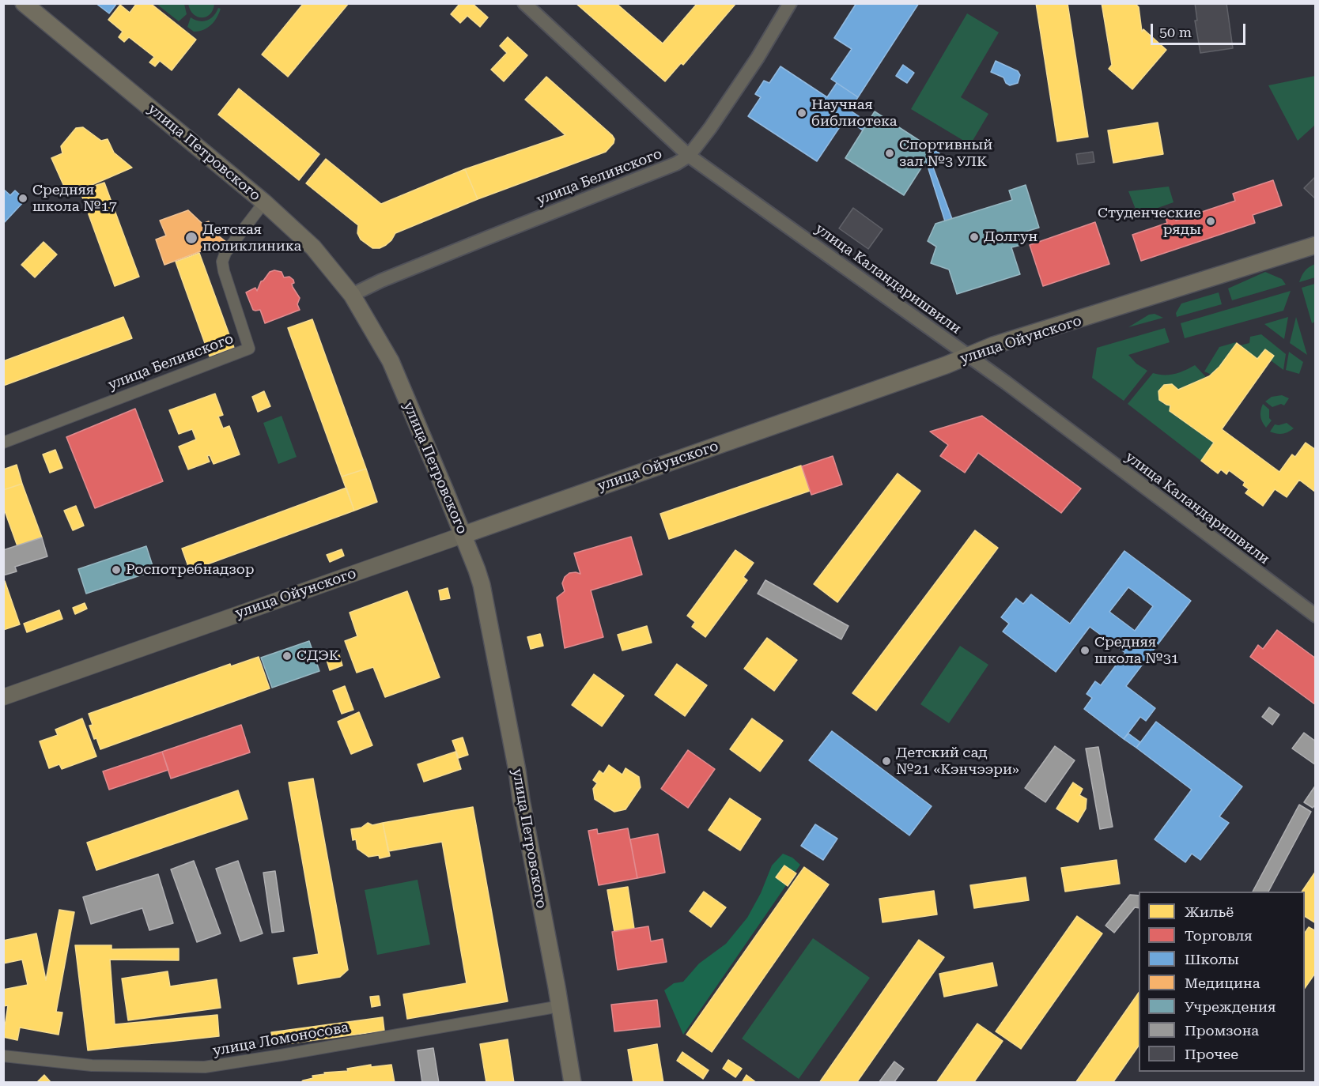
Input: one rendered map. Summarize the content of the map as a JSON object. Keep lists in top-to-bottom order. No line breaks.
{"streets":{"main road":["улица Петровского","улица Ойунского"],"street":["улица Белинского","улица Каландаришвили","улица Ломоносова"]},"crossings":[["улица Петровского","улица Белинского"],["улица Петровского","улица Ойунского"],["улица Петровского","улица Ломоносова"],["улица Белинского","улица Каландаришвили"],["улица Каландаришвили","улица Ойунского"]],"places":["Научная библиотека","Спортивный зал №3 УЛК","Средняя школа №17","Студенческие ряды","Долгун","Детская поликлиника","Роспотребнадзор","Средняя школа №31","СДЭК","Детский сад №21 «Кэнчээри»"],"legend":["Жильё","Торговля","Школы","Медицина","Учреждения","Промзона","Прочее"],"scale_bar":"50 m"}
